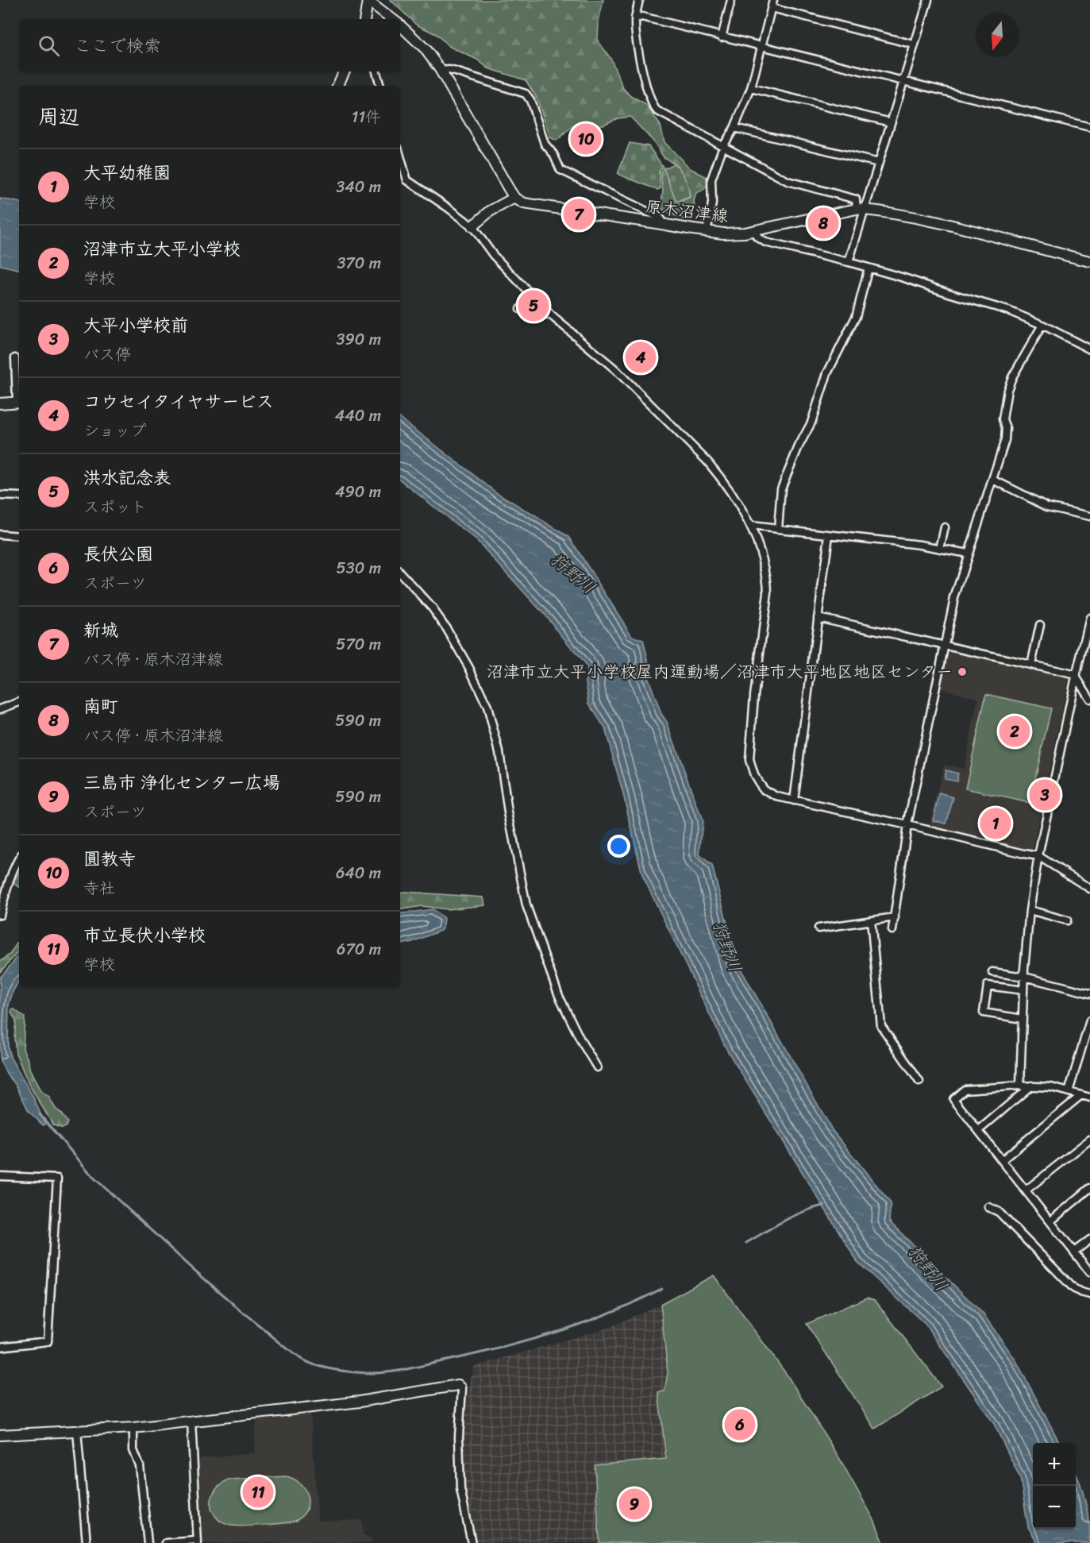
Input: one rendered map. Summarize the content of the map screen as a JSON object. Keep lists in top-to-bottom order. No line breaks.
{"streets":{"main road":["原木沼津線"]},"water":["狩野川"],"places":["沼津市立大平小学校屋内運動場／沼津市大平地区地区センター"],"north":"bottom","page":{"search":"ここで検索","heading":["周辺","11件"],"pins":["10","7","8","5","4","2","3","1","6","11","9"],"list":[{"mark":"1","name":"大平幼稚園","note":"学校","value":"340 m"},{"mark":"2","name":"沼津市立大平小学校","note":"学校","value":"370 m"},{"mark":"3","name":"大平小学校前","note":"バス停","value":"390 m"},{"mark":"4","name":"コウセイタイヤサービス","note":"ショップ","value":"440 m"},{"mark":"5","name":"洪水記念表","note":"スポット","value":"490 m"},{"mark":"6","name":"長伏公園","note":"スポーツ","value":"530 m"},{"mark":"7","name":"新城","note":"バス停 · 原木沼津線","value":"570 m"},{"mark":"8","name":"南町","note":"バス停 · 原木沼津線","value":"590 m"},{"mark":"9","name":"三島市 浄化センター広場","note":"スポーツ","value":"590 m"},{"mark":"10","name":"圓教寺","note":"寺社","value":"640 m"},{"mark":"11","name":"市立長伏小学校","note":"学校","value":"670 m"}],"map_buttons":["+","−"]}}
